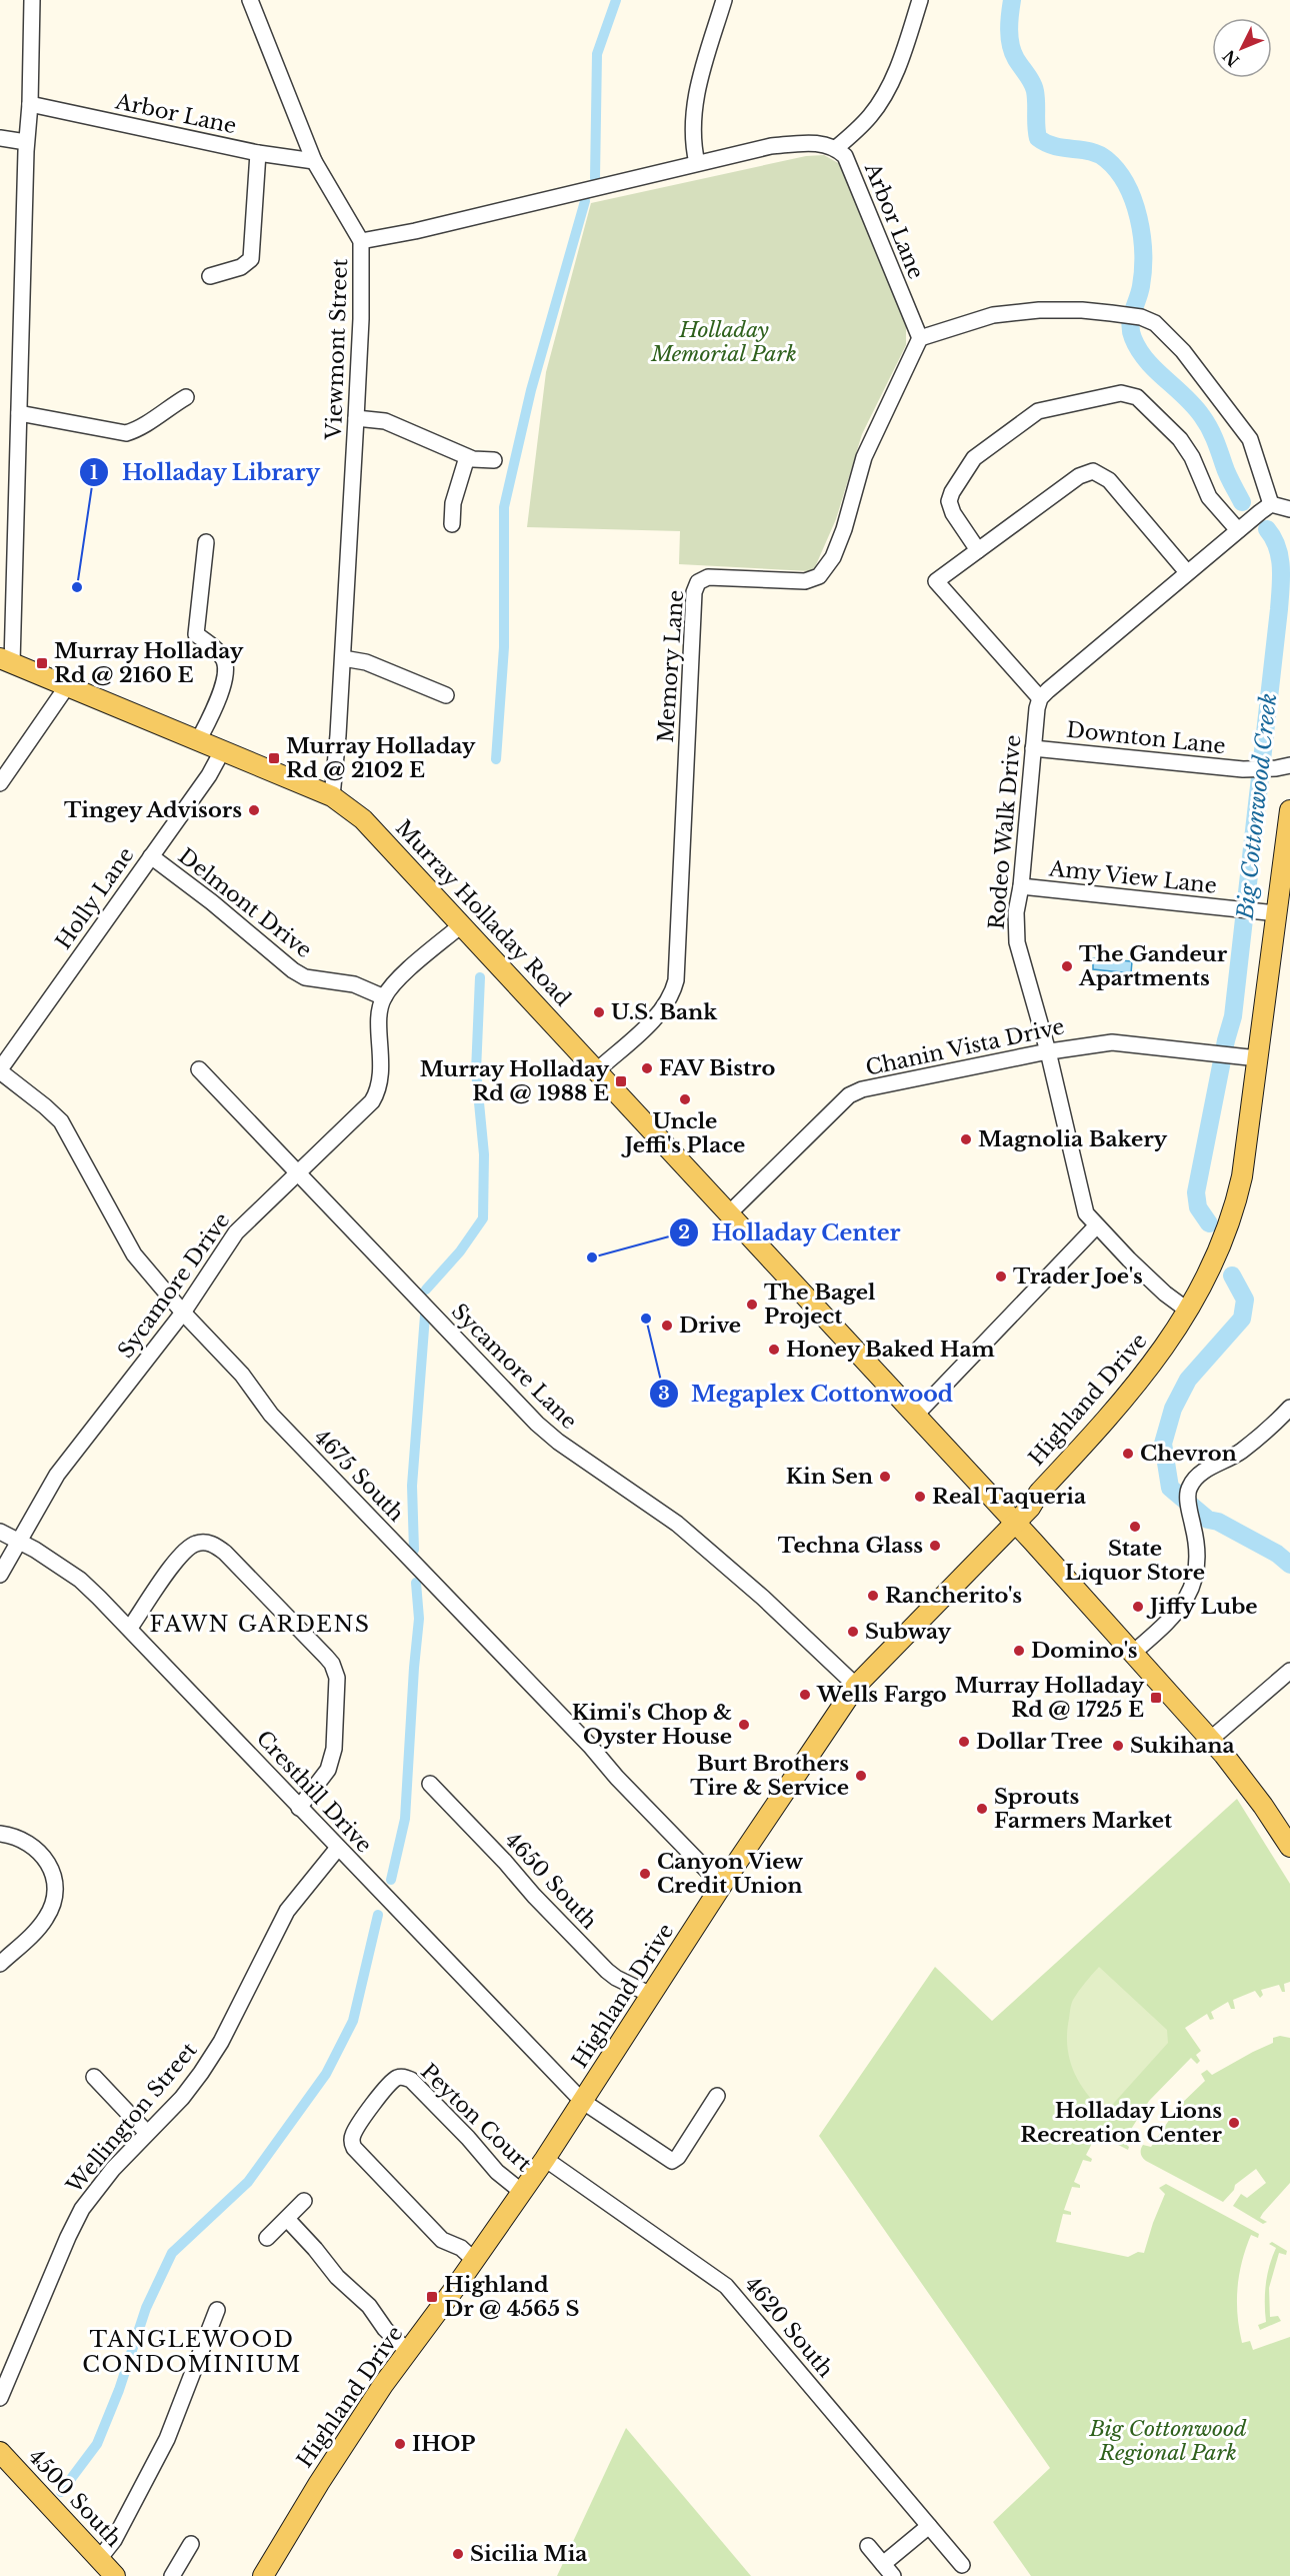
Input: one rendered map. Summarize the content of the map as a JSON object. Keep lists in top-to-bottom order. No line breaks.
{"streets":{"main road":["Murray Holladay Road","Highland Drive","4500 South"],"street":["Arbor Lane","Viewmont Street","Memory Lane","Downton Lane","Rodeo Walk Drive","Amy View Lane","Holly Lane","Delmont Drive","Chanin Vista Drive","Sycamore Drive","Sycamore Lane","4675 South","Cresthill Drive","4650 South","Wellington Street","Peyton Court","4620 South"]},"crossings":[["Arbor Lane","Viewmont Street"],["Arbor Lane","Memory Lane"],["Viewmont Street","Murray Holladay Road"],["Memory Lane","Murray Holladay Road"],["Downton Lane","Rodeo Walk Drive"],["Rodeo Walk Drive","Amy View Lane"],["Rodeo Walk Drive","Chanin Vista Drive"],["Rodeo Walk Drive","Highland Drive"],["Amy View Lane","Highland Drive"],["Holly Lane","Delmont Drive"],["Holly Lane","Murray Holladay Road"],["Holly Lane","4675 South"],["Delmont Drive","Sycamore Drive"],["Murray Holladay Road","Chanin Vista Drive"],["Murray Holladay Road","Highland Drive"],["Chanin Vista Drive","Highland Drive"],["Sycamore Drive","Sycamore Lane"],["Sycamore Drive","4675 South"],["Sycamore Drive","Cresthill Drive"],["Sycamore Lane","Highland Drive"],["Highland Drive","4675 South"],["Highland Drive","Cresthill Drive"],["Highland Drive","4650 South"],["Highland Drive","Peyton Court"],["Highland Drive","4620 South"],["Cresthill Drive","Wellington Street"]],"districts":["FAWN GARDENS","TANGLEWOOD CONDOMINIUM"],"water":["Big Cottonwood Creek"],"parks":["Holladay Memorial Park","Big Cottonwood Regional Park"],"places":{"other":["Holladay Library","Tingey Advisors","The Gandeur Apartments","U.S. Bank","FAV Bistro","Uncle Jeffi's Place","Magnolia Bakery","Holladay Center","Trader Joe's","The Bagel Project","Megaplex Cottonwood","Drive","Honey Baked Ham","Chevron","Kin Sen","Real Taqueria","State Liquor Store","Techna Glass","Rancherito's","Jiffy Lube","Subway","Domino's","Wells Fargo","Kimi's Chop & Oyster House","Dollar Tree","Sukihana","Burt Brothers Tire & Service","Sprouts Farmers Market","Canyon View Credit Union","Holladay Lions Recreation Center","IHOP","Sicilia Mia"],"transit":["Murray Holladay Rd @ 2160 E","Murray Holladay Rd @ 2102 E","Murray Holladay Rd @ 1988 E","Murray Holladay Rd @ 1725 E","Highland Dr @ 4565 S"]},"north":"bottom left"}
